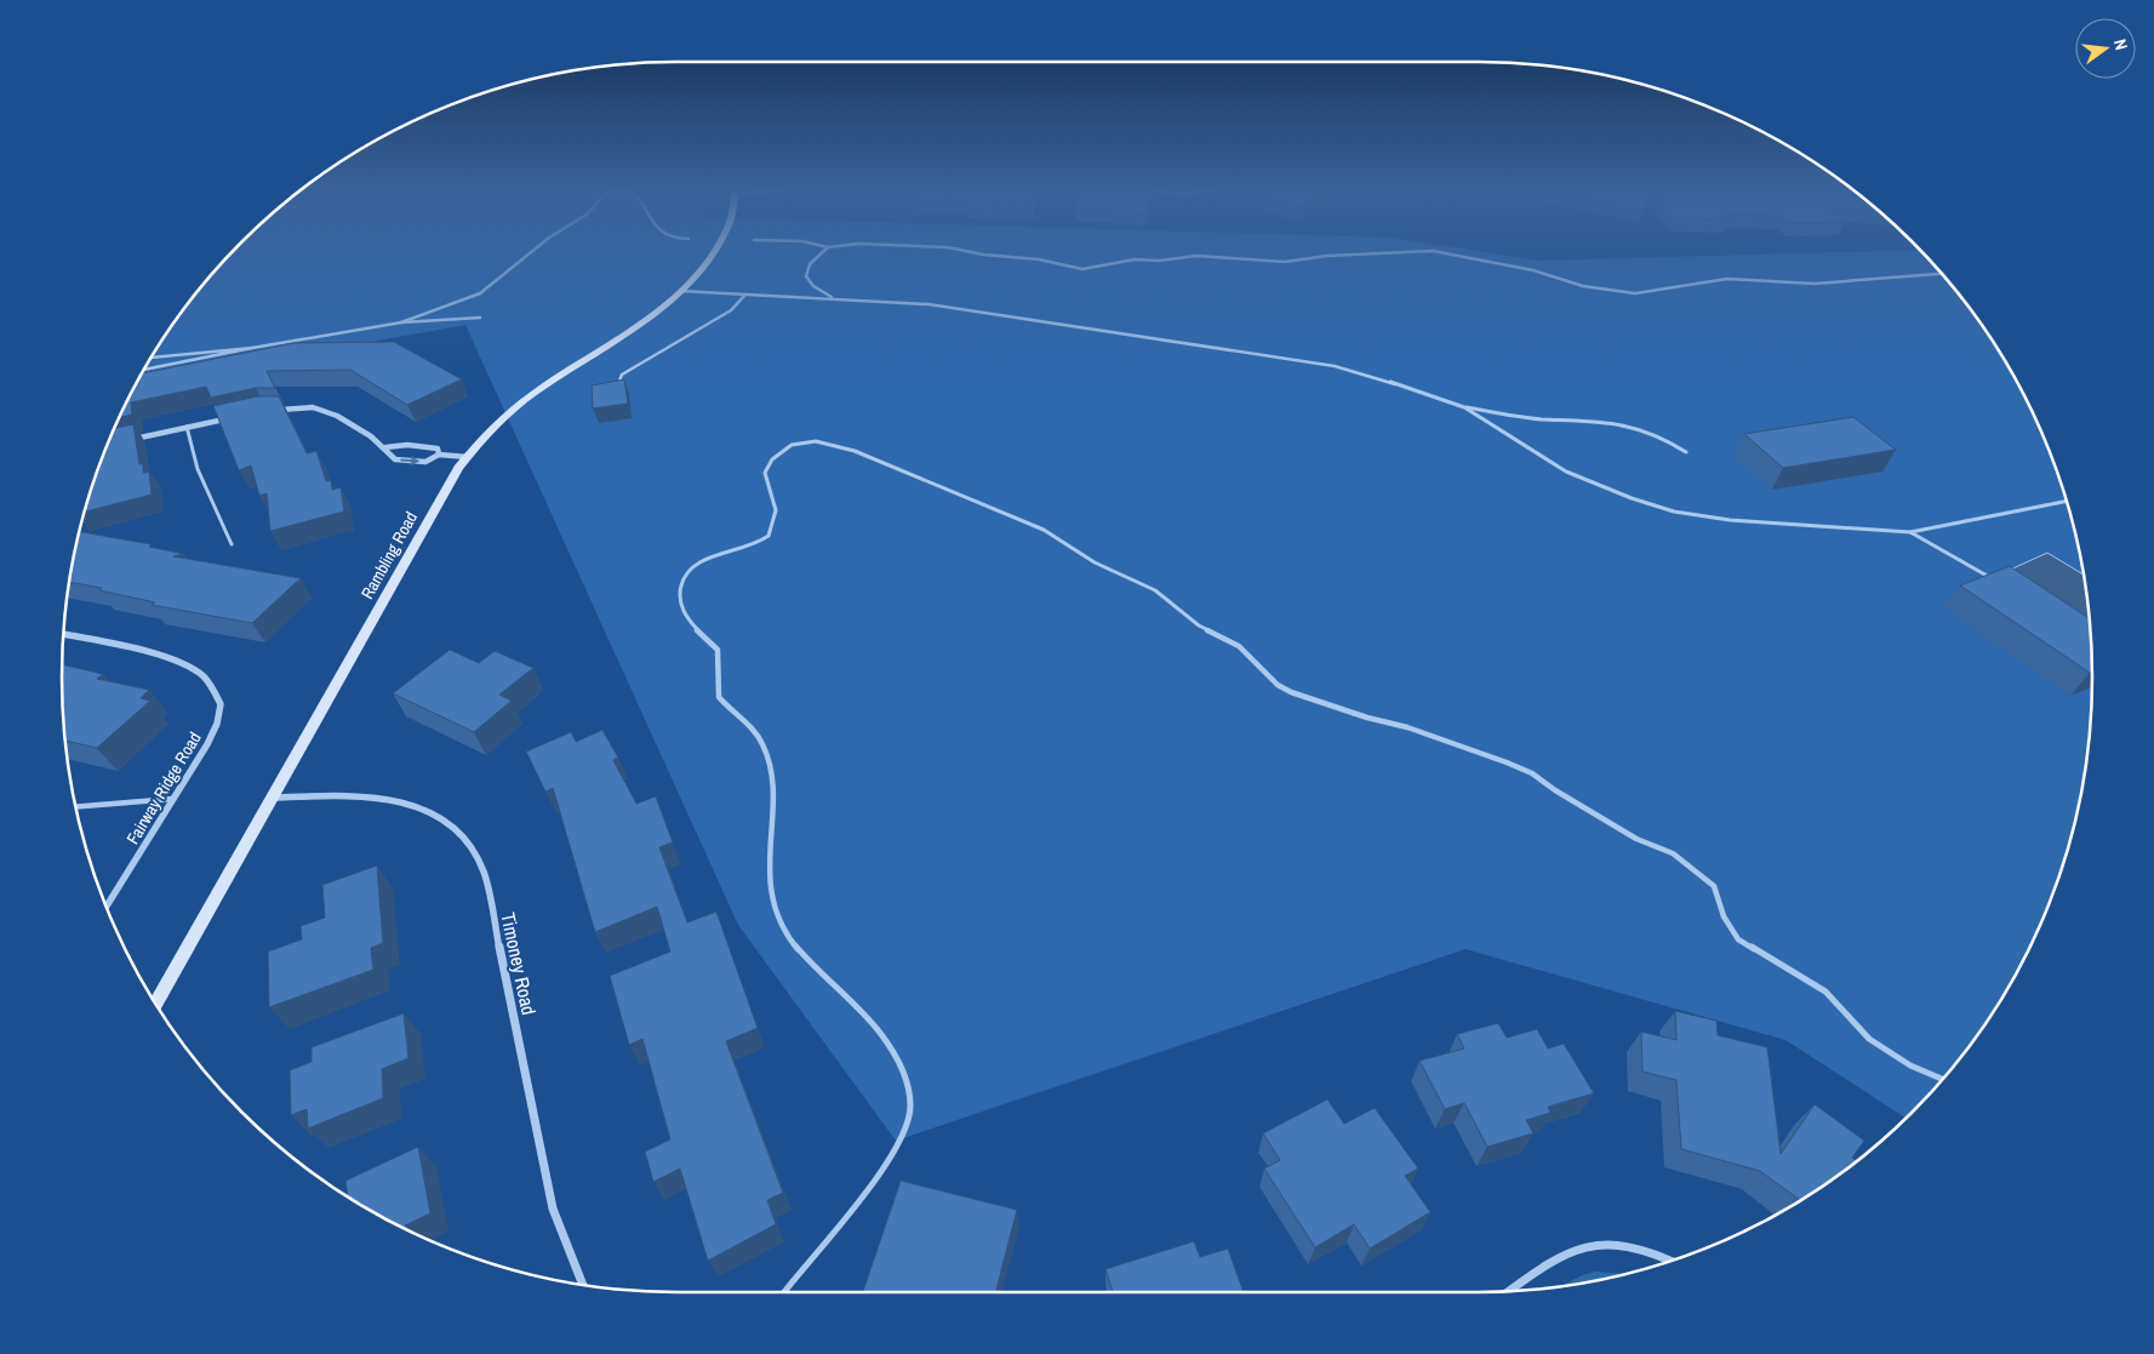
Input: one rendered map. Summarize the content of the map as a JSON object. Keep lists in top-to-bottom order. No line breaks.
{"streets":{"street":["Rambling Road","Fairway Ridge Road","Timoney Road"]},"crossings":[["Rambling Road","Timoney Road"]],"north":"right"}
